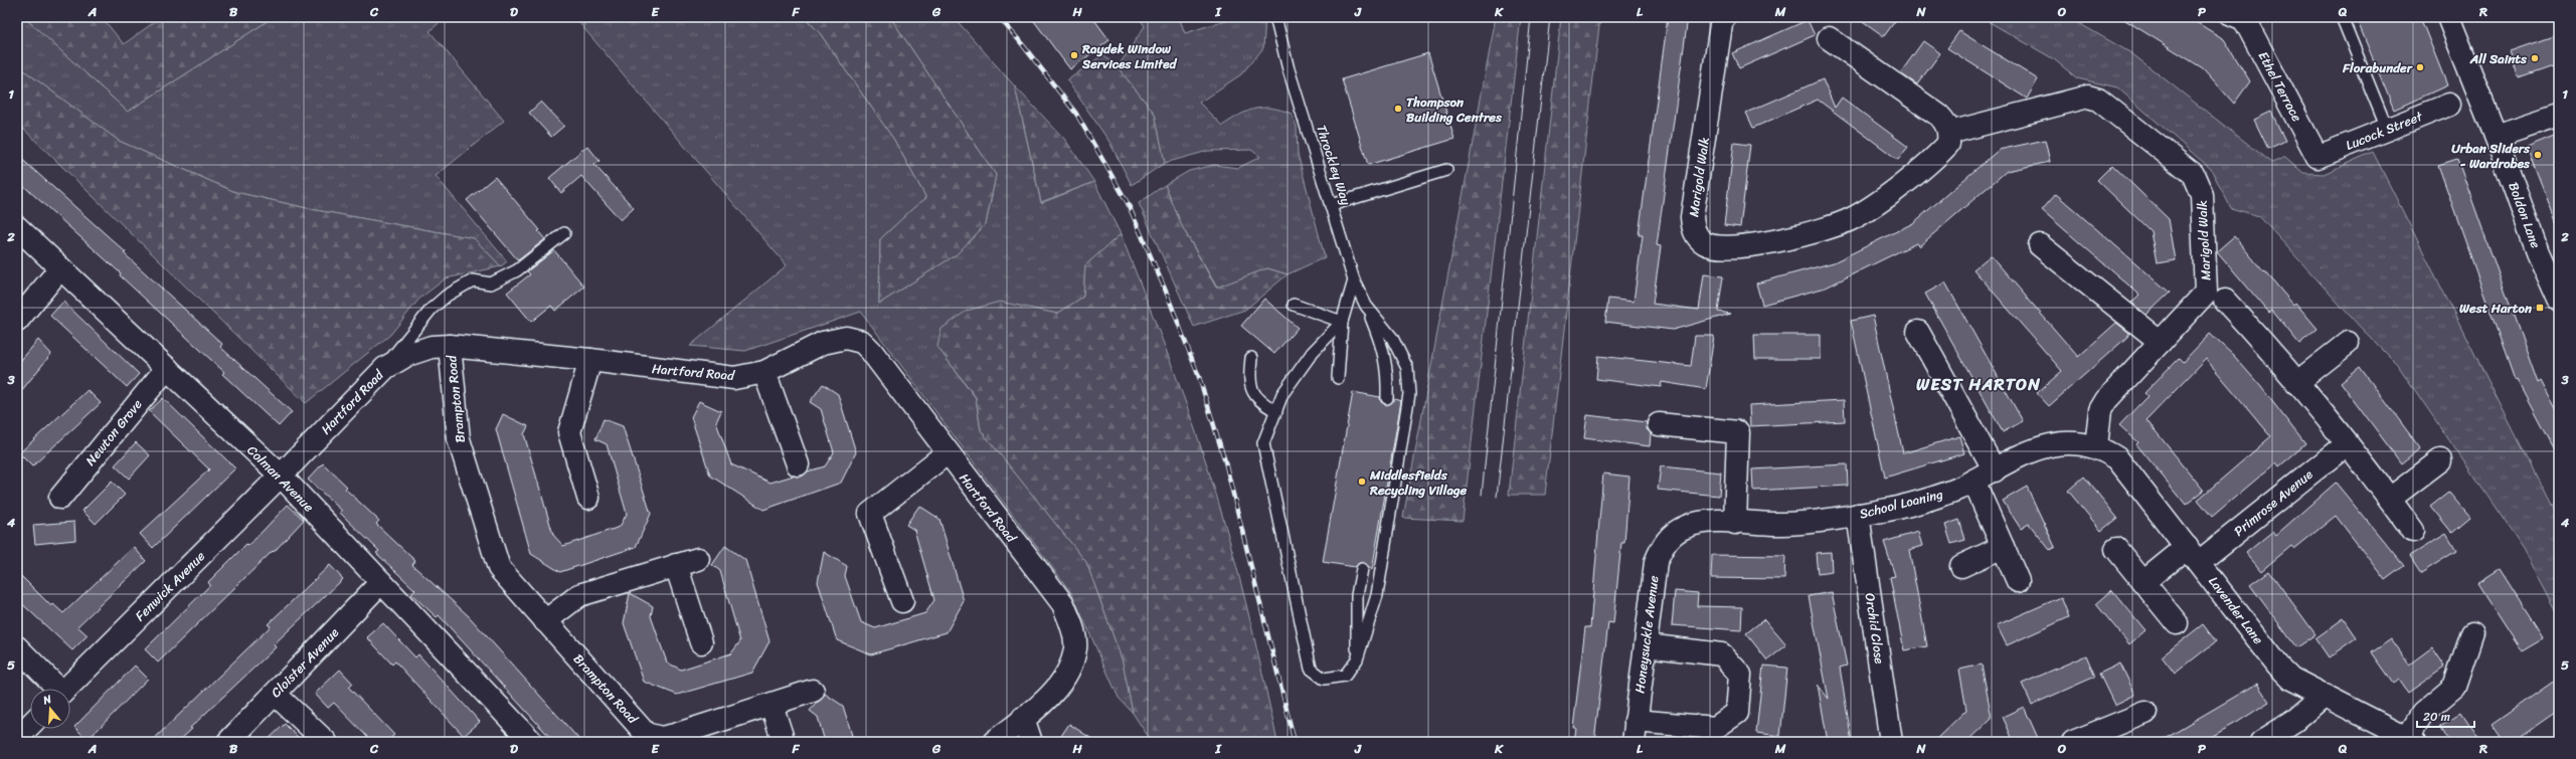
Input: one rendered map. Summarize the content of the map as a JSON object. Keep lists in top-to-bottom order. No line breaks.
{"streets":{"street":["Ethel Terrace","Lucock Street","Marigold Walk","Boldon Lane","Hartford Road","Brampton Road","Newton Grove","Colman Avenue","Primrose Avenue","School Loaning","Fenwick Avenue","Lavender Lane","Orchid Close","Honeysuckle Avenue","Cloister Avenue"],"lane":["Throckley Way"]},"crossings":[["Ethel Terrace","Lucock Street"],["Marigold Walk","School Loaning"],["Marigold Walk","Lavender Lane"],["Hartford Road","Brampton Road"],["Hartford Road","Colman Avenue"],["Hartford Road","Fenwick Avenue"],["Newton Grove","Colman Avenue"],["Colman Avenue","Fenwick Avenue"],["Colman Avenue","Cloister Avenue"],["Primrose Avenue","Lavender Lane"],["School Loaning","Lavender Lane"],["School Loaning","Orchid Close"],["School Loaning","Honeysuckle Avenue"]],"districts":["WEST HARTON"],"places":{"other":["Raydek Window Services Limited","All Saints","Florabunder","Thompson Building Centres","Urban Sliders - Wardrobes","Middlesfields Recycling Village"],"transit":["West Harton"]},"scale_bar":"20 m","north":"top","grid":{"columns":["A","B","C","D","E","F","G","H","I","J","K","L","M","N","O","P","Q","R"],"rows":["1","2","3","4","5"]}}
